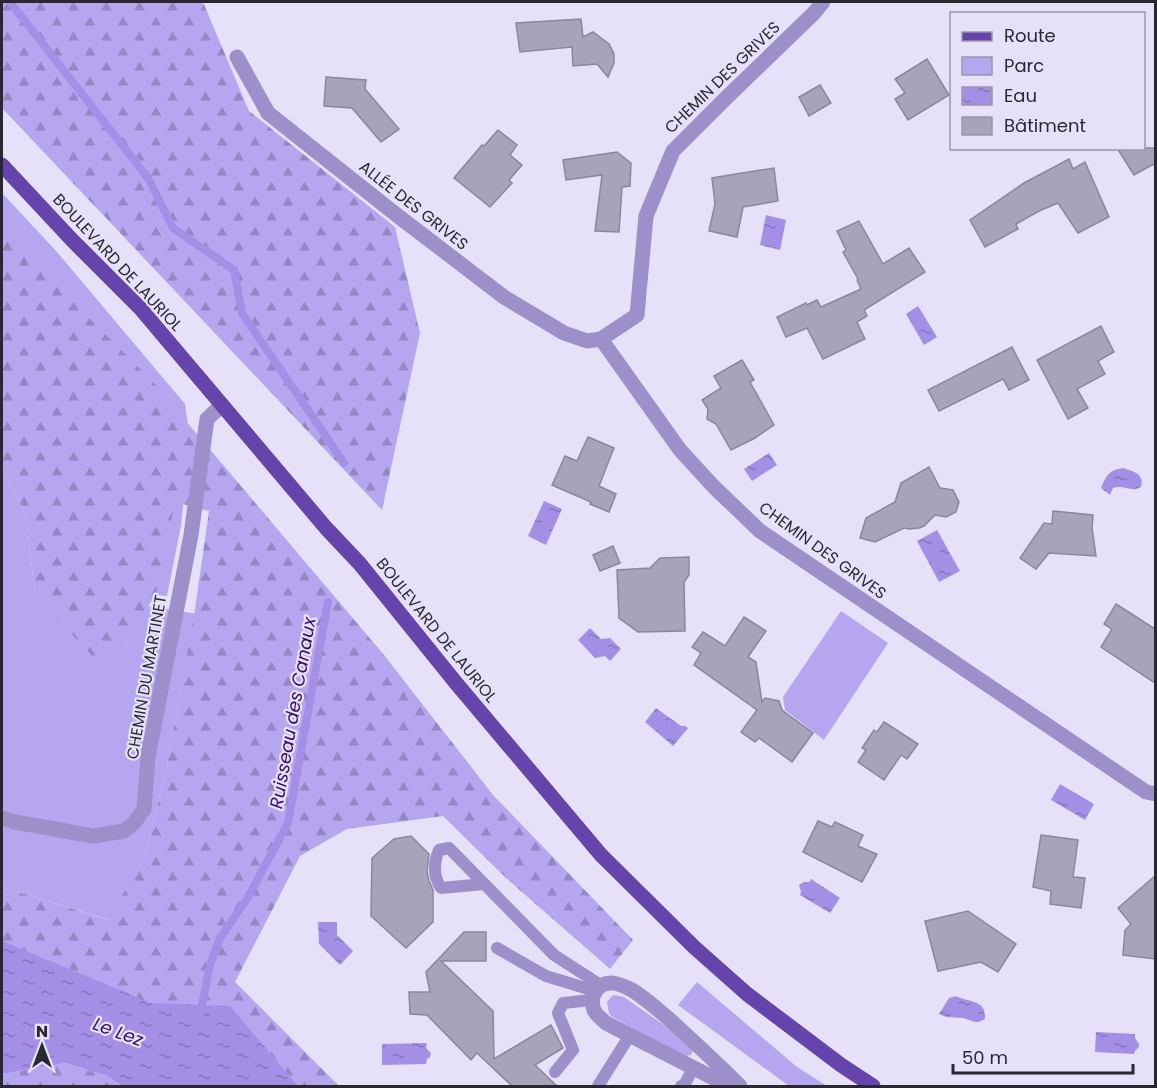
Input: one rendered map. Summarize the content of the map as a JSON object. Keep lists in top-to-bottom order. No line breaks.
{"streets":{"main road":["BOULEVARD DE LAURIOL"],"street":["CHEMIN DES GRIVES","ALLÉE DES GRIVES","CHEMIN DU MARTINET"]},"crossings":[["CHEMIN DES GRIVES","ALLÉE DES GRIVES"],["BOULEVARD DE LAURIOL","CHEMIN DU MARTINET"]],"water":["Ruisseau des Canaux","Le Lez"],"legend":["Route","Parc","Eau","Bâtiment"],"scale_bar":"50 m","north":"top"}
